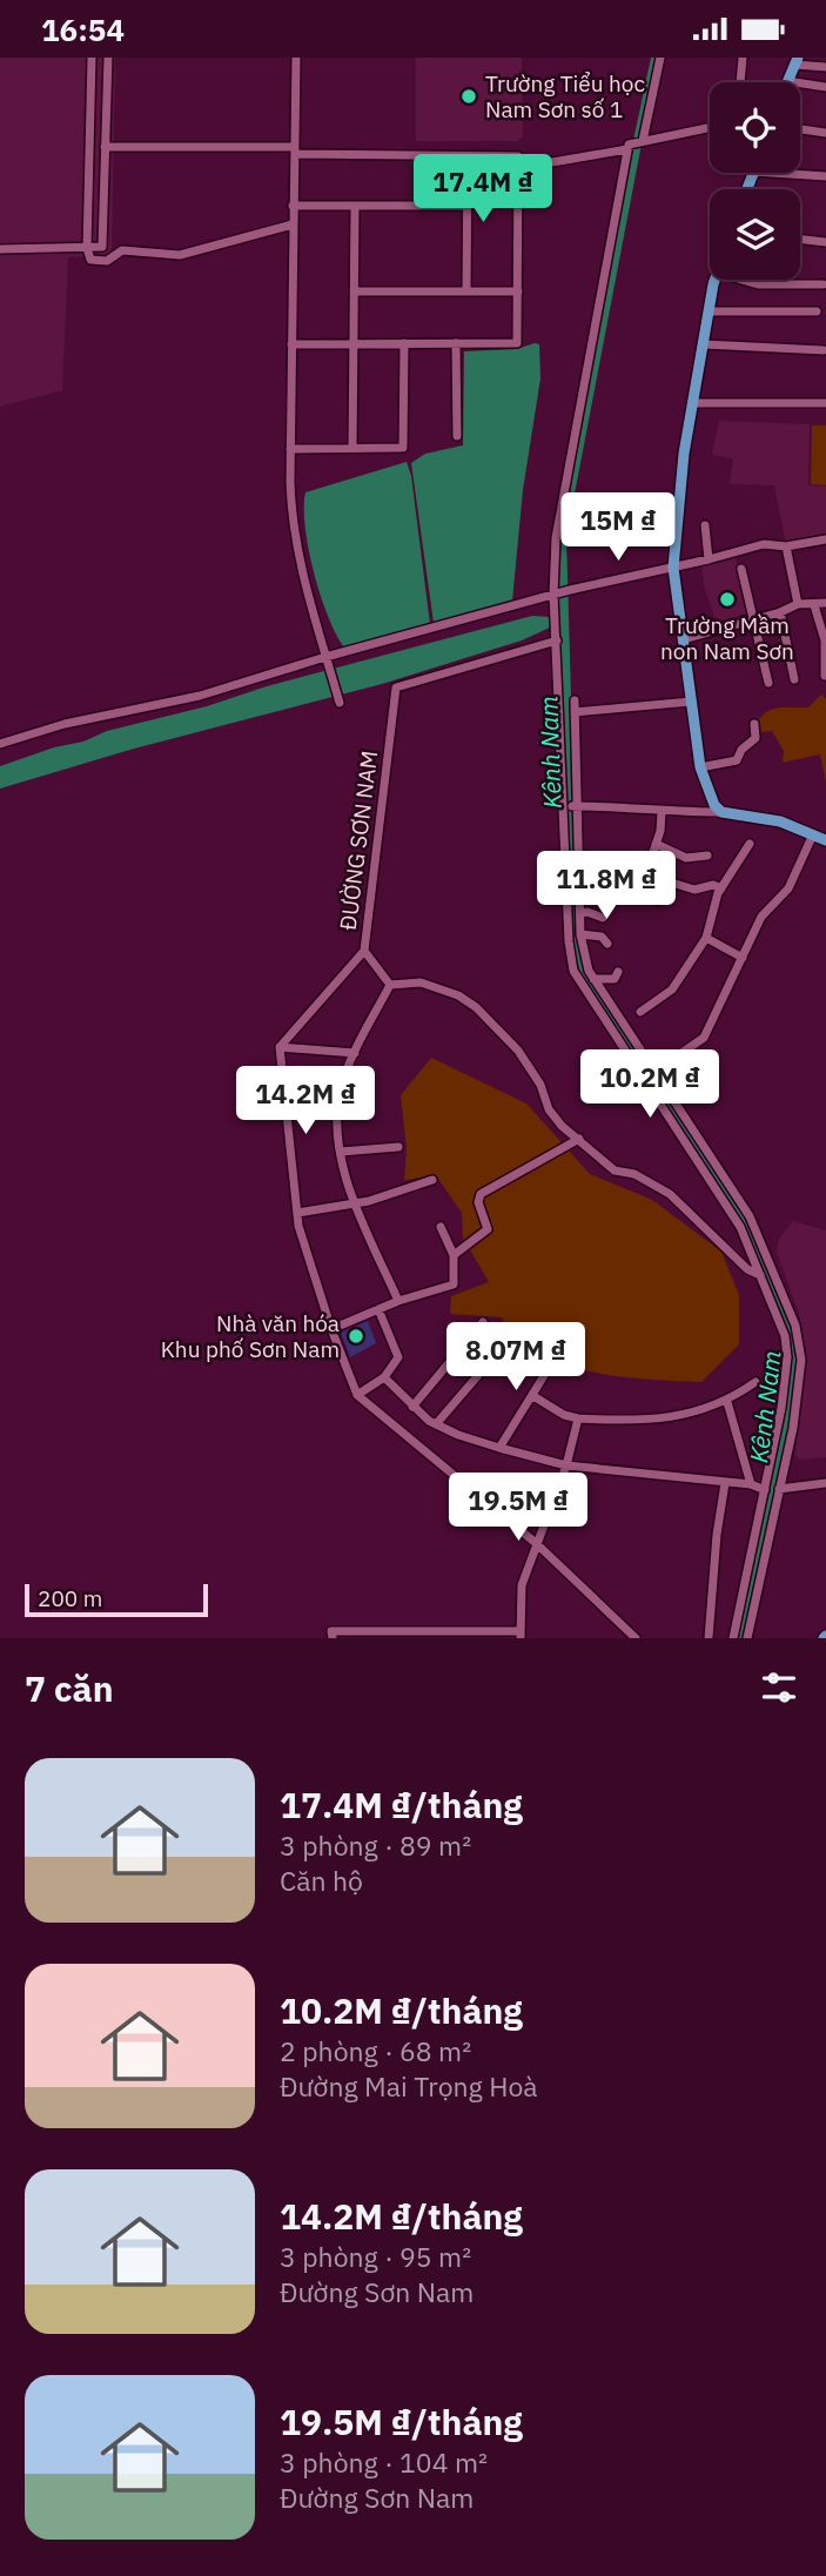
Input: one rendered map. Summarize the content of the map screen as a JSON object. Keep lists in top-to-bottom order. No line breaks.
{"streets":{"street":["ĐƯỜNG SƠN NAM"]},"water":["Kênh Nam"],"places":["Trường Tiểu học Nam Sơn số 1","Trường Mầm non Nam Sơn","Nhà văn hóa Khu phố Sơn Nam"],"scale_bar":"200 m","page":{"status":"16:54","price":["17.4M ₫","15M ₫","11.8M ₫","10.2M ₫","14.2M ₫","8.07M ₫","19.5M ₫"],"scale":"200 m","heading":"7 căn","list":[{"name":"17.4M ₫/tháng","note":"3 phòng · 89 m² · Căn hộ"},{"name":"10.2M ₫/tháng","note":"2 phòng · 68 m² · Đường Mai Trọng Hoà"},{"name":"14.2M ₫/tháng","note":"3 phòng · 95 m² · Đường Sơn Nam"},{"name":"19.5M ₫/tháng","note":"3 phòng · 104 m² · Đường Sơn Nam"}]}}
